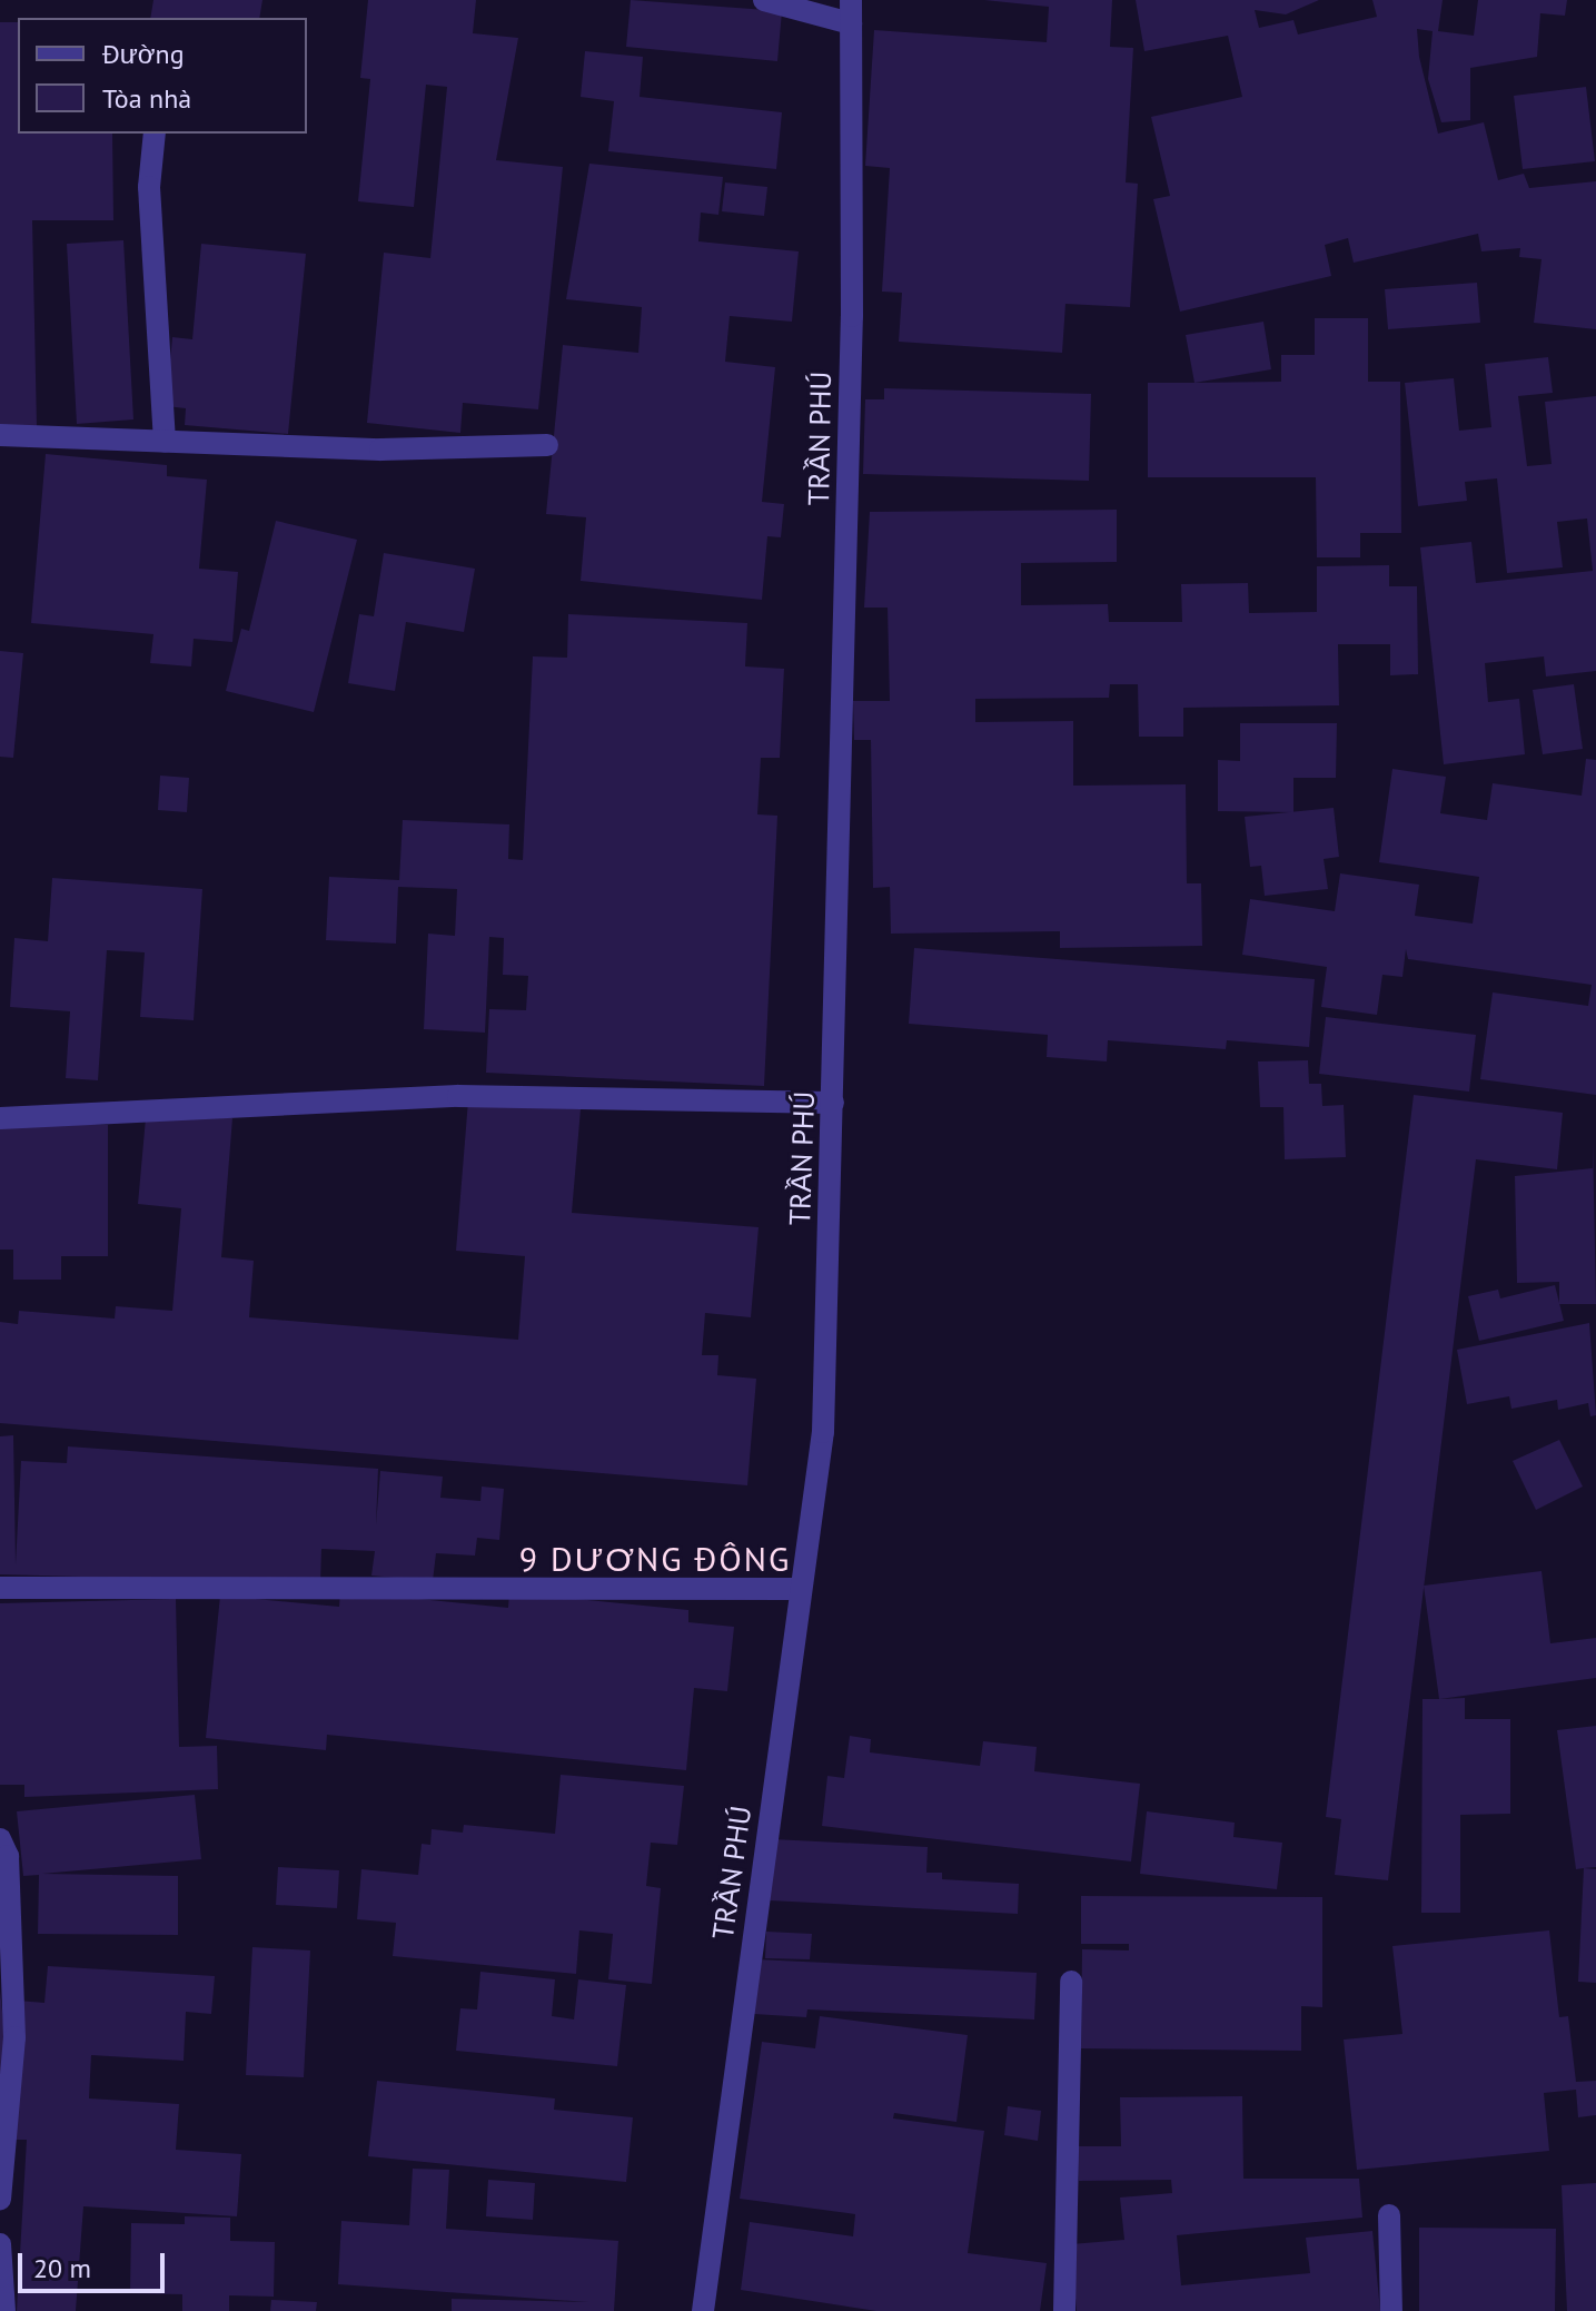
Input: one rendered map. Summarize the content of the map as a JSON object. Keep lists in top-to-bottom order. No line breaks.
{"streets":{"street":["TRẦN PHÚ"]},"districts":["9 DƯƠNG ĐÔNG"],"legend":["Đường","Tòa nhà"],"scale_bar":"20 m"}
